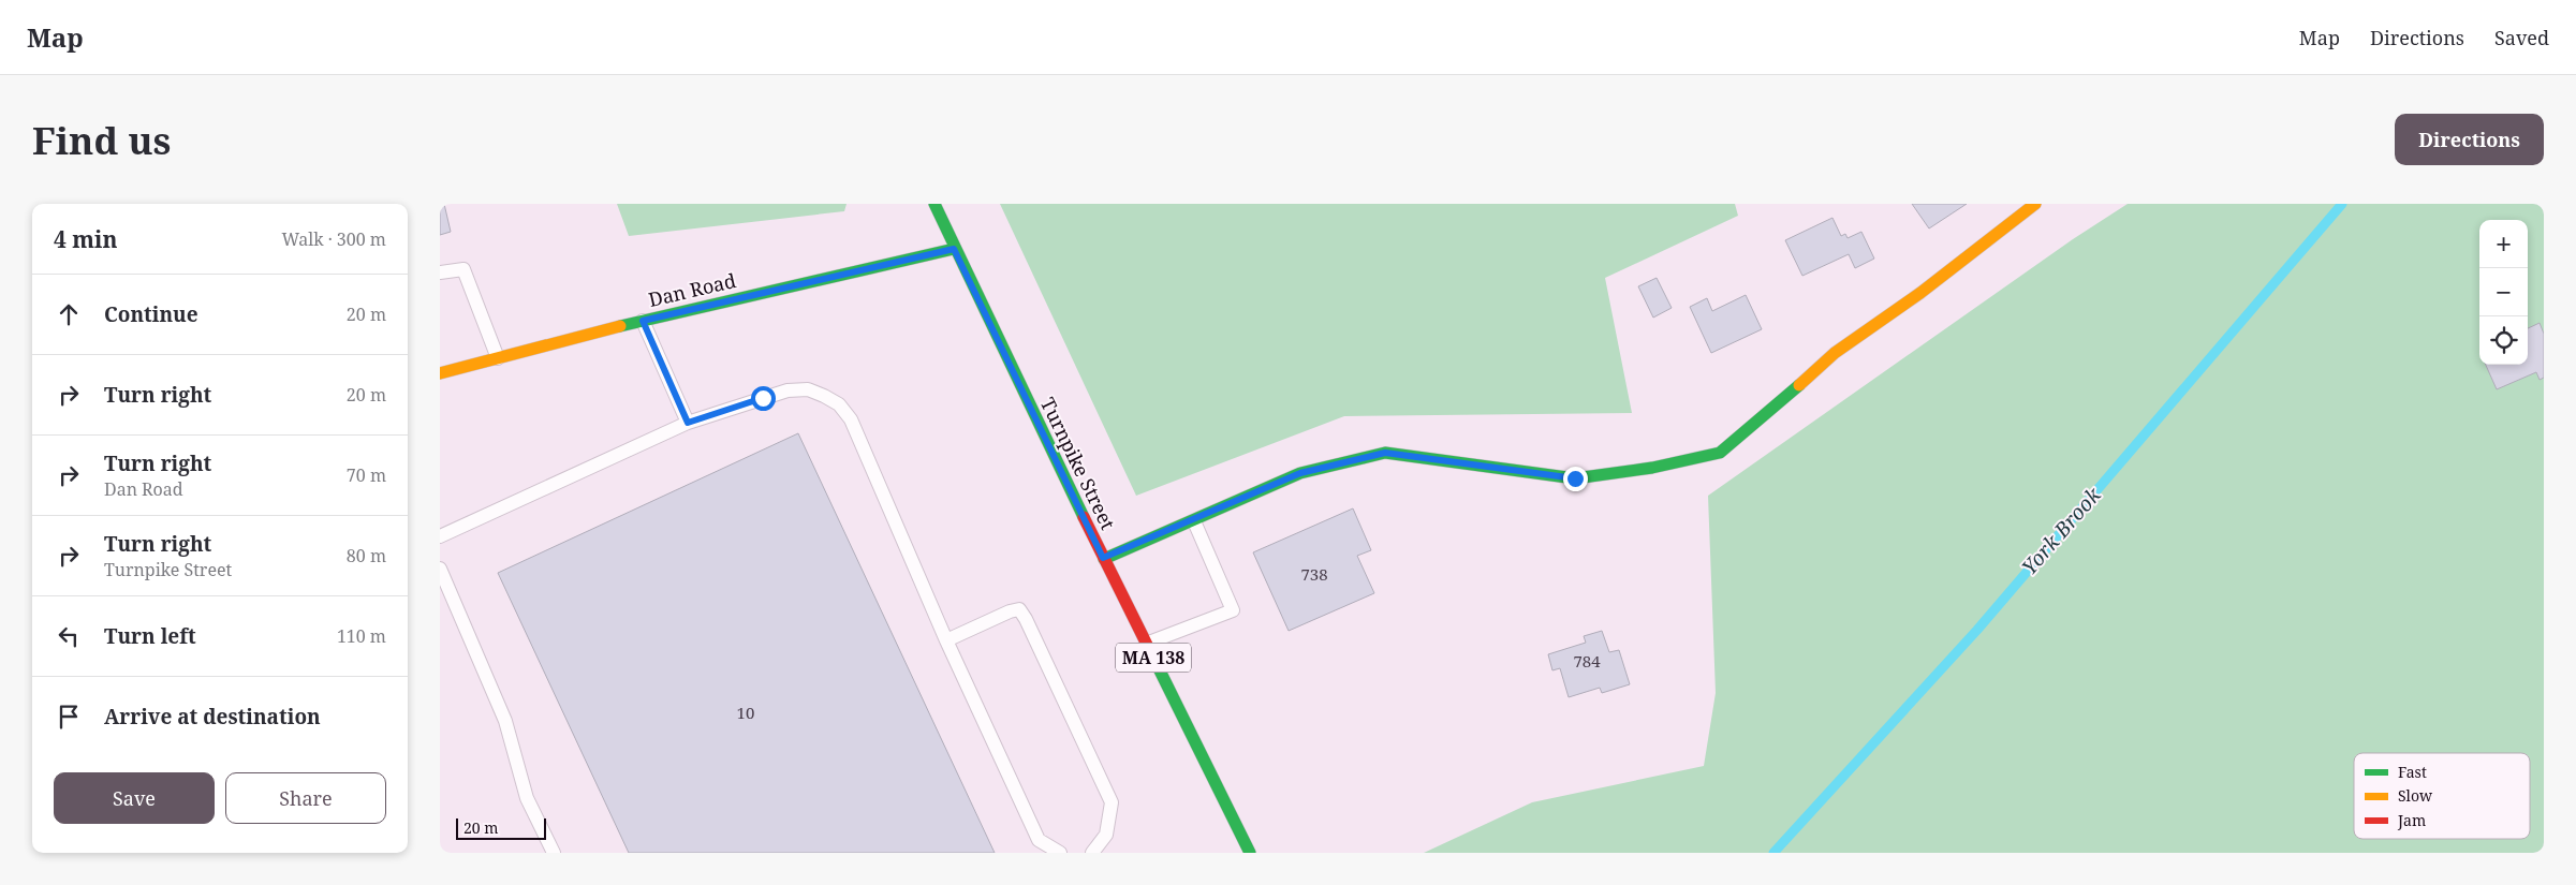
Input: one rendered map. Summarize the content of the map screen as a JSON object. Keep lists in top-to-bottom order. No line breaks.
{"streets":{"street":["Dan Road","Turnpike Street","MA 138"]},"crossings":[["Dan Road","Turnpike Street"]],"water":["York Brook"],"house_numbers":["738","784","10"],"legend":["Fast","Slow","Jam"],"scale_bar":"20 m","page":{"header":"Map","nav":["Map","Directions","Saved"],"buttons":["Directions",["Save","Share"]],"title":"Find us","heading":["4 min","Walk · 300 m"],"map_buttons":["+","−"],"list":[["Continue","20 m"],["Turn right","20 m"],["Turn right","Dan Road","70 m"],["Turn right","Turnpike Street","80 m"],["Turn left","110 m"],"Arrive at destination"],"scale":"20 m"}}
